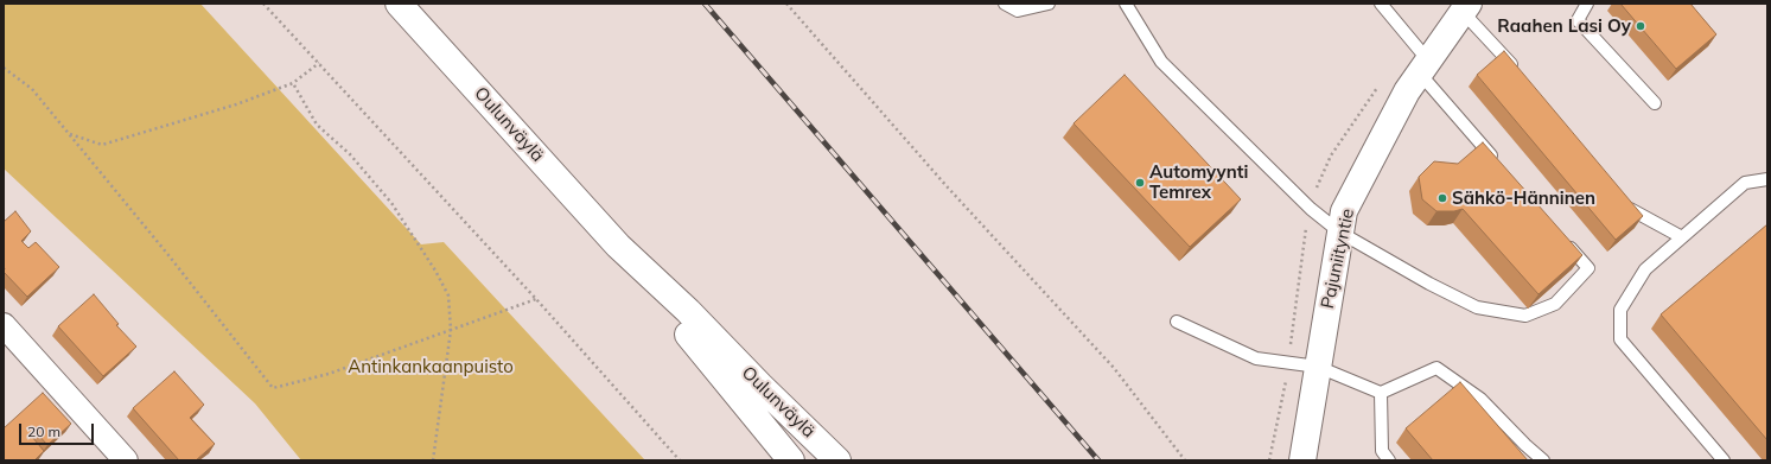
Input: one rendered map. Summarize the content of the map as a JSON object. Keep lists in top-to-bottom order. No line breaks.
{"streets":{"main road":["Oulunväylä","Pajuniityntie"]},"parks":["Antinkankaanpuisto"],"places":["Raahen Lasi Oy","Automyynti Temrex","Sähkö-Hänninen"],"scale_bar":"20 m"}
